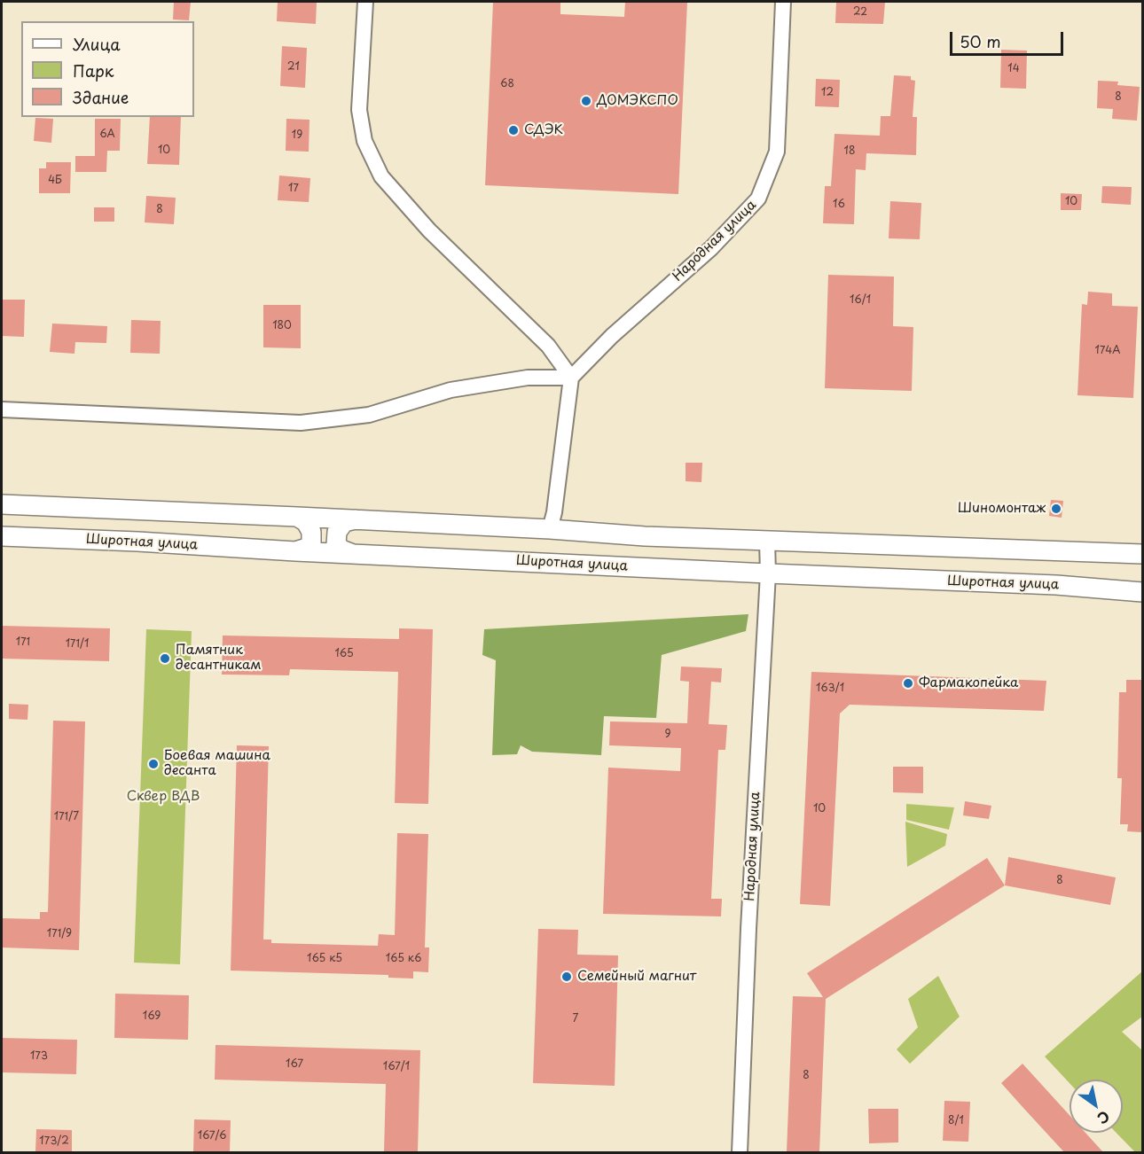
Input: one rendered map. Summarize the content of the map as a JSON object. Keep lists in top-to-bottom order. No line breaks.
{"streets":{"main road":["Широтная улица"],"street":["Народная улица"]},"crossings":[["Народная улица","Широтная улица"]],"parks":["Сквер ВДВ"],"places":["ДОМЭКСПО","СДЭК","Шиномонтаж","Памятник десантникам","Фармакопейка","Боевая машина десанта","Семейный магнит"],"house_numbers":["22","21","14","68","12","8","6А","19","10","18","4Б","17","10","16","8","16/1","180","174А","171","171/1","165","163/1","9","10","171/7","8","171/9","165 к5","165 к6","169","7","173","167","167/1","8","8/1","167/6","173/2"],"legend":["Улица","Парк","Здание"],"scale_bar":"50 m","north":"bottom right"}
